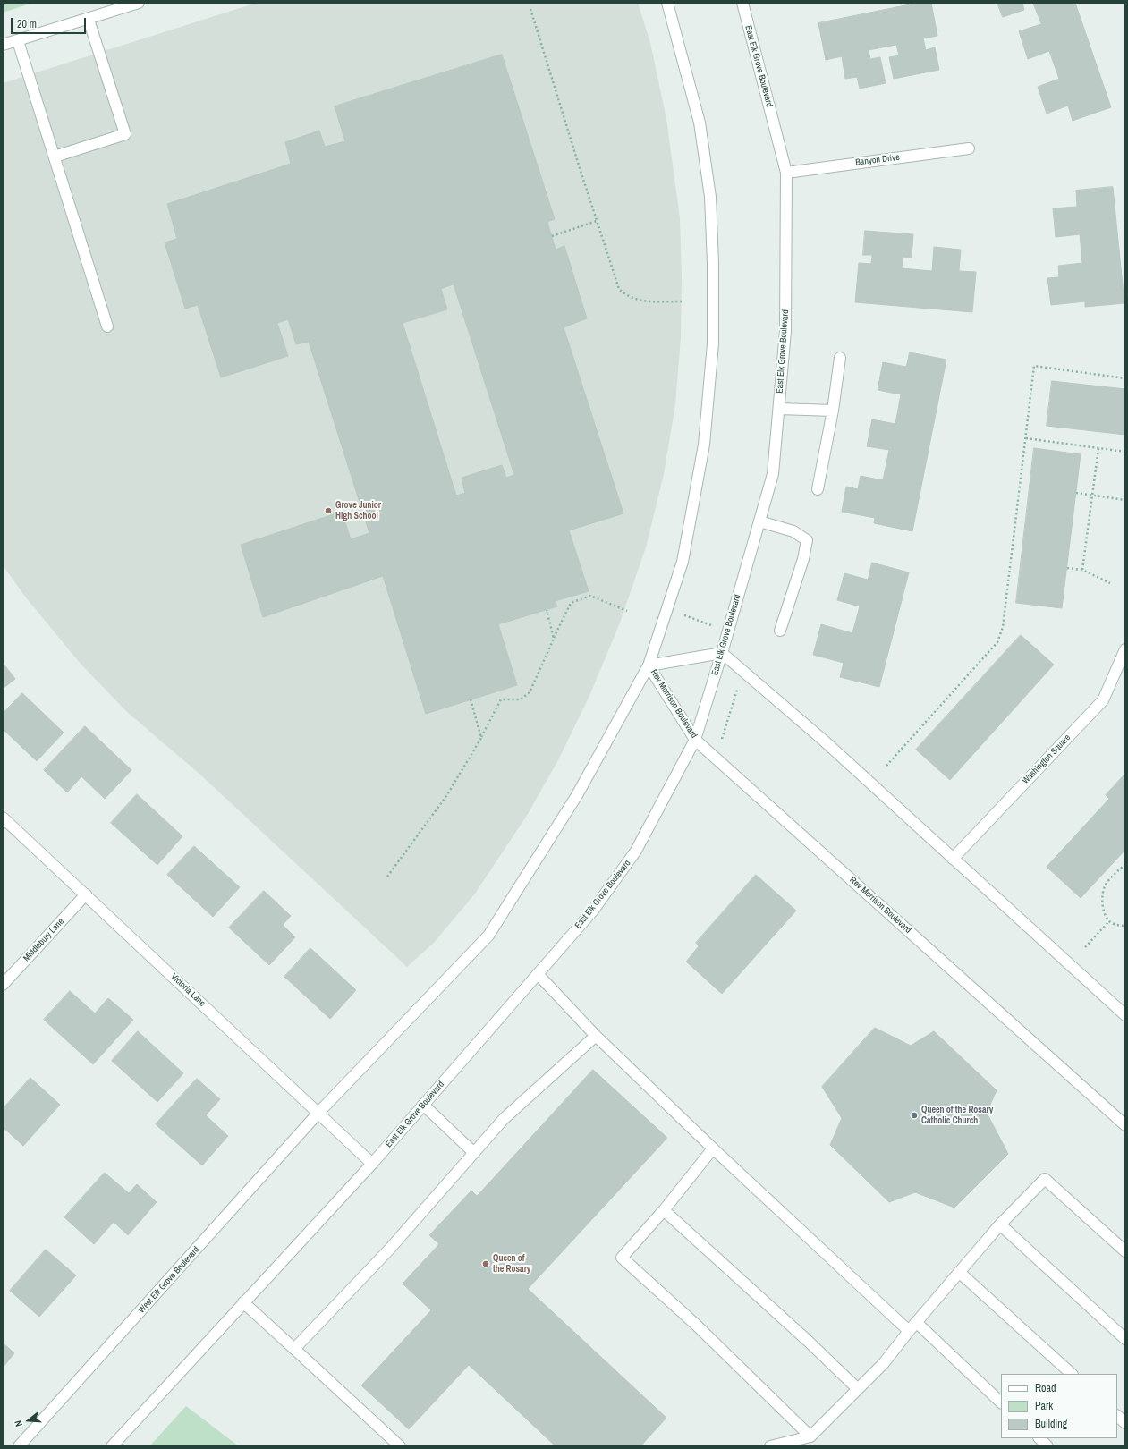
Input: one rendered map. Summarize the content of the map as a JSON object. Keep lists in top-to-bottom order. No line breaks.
{"streets":{"street":["East Elk Grove Boulevard","Banyon Drive","Rev Morrison Boulevard","Washington Square","Middlebury Lane","Victoria Lane","West Elk Grove Boulevard"]},"crossings":[["East Elk Grove Boulevard","Banyon Drive"],["East Elk Grove Boulevard","Rev Morrison Boulevard"],["East Elk Grove Boulevard","Victoria Lane"],["Middlebury Lane","Victoria Lane"],["Victoria Lane","West Elk Grove Boulevard"]],"places":["Grove Junior High School","Queen of the Rosary Catholic Church","Queen of the Rosary"],"legend":["Road","Park","Building"],"scale_bar":"20 m","north":"left"}
